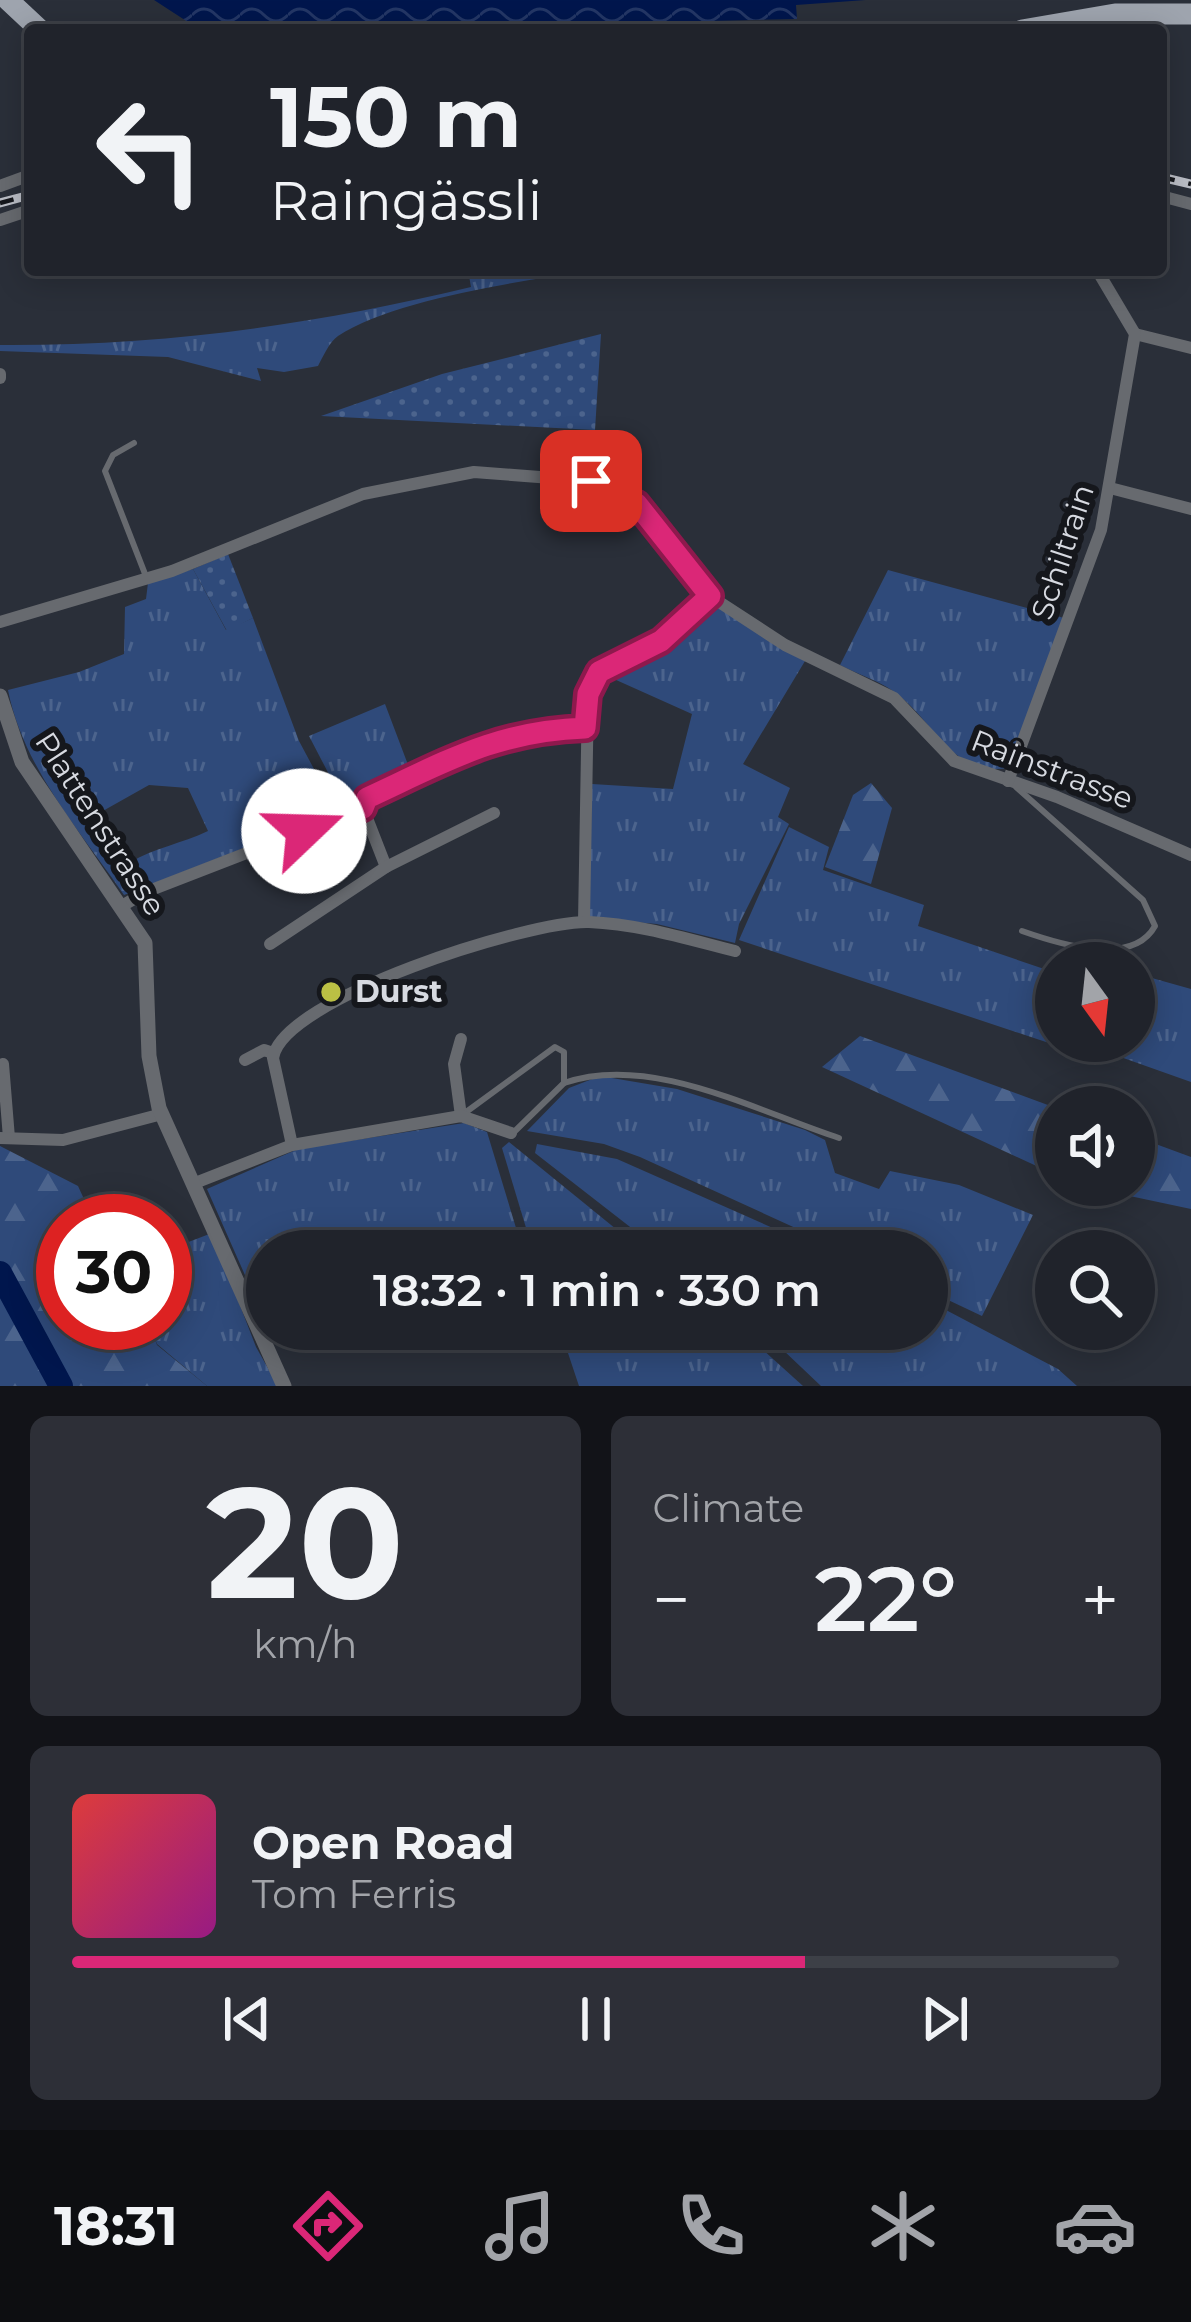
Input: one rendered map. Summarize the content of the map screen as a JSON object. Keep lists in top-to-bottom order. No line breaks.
{"streets":{"street":["Schiltrain","Rainstrasse","Plattenstrasse"]},"crossings":[["Schiltrain","Rainstrasse"]],"places":["Durst"],"north":"bottom","page":{"turn":["150 m","Raingässli"],"limit":"30","trip":"18:32 · 1 min · 330 m","tile":[["20","km/h"],"Climate"],"heat":["−","22°","+"],"song":["Open Road","Tom Ferris"],"tabs":"18:31"}}
